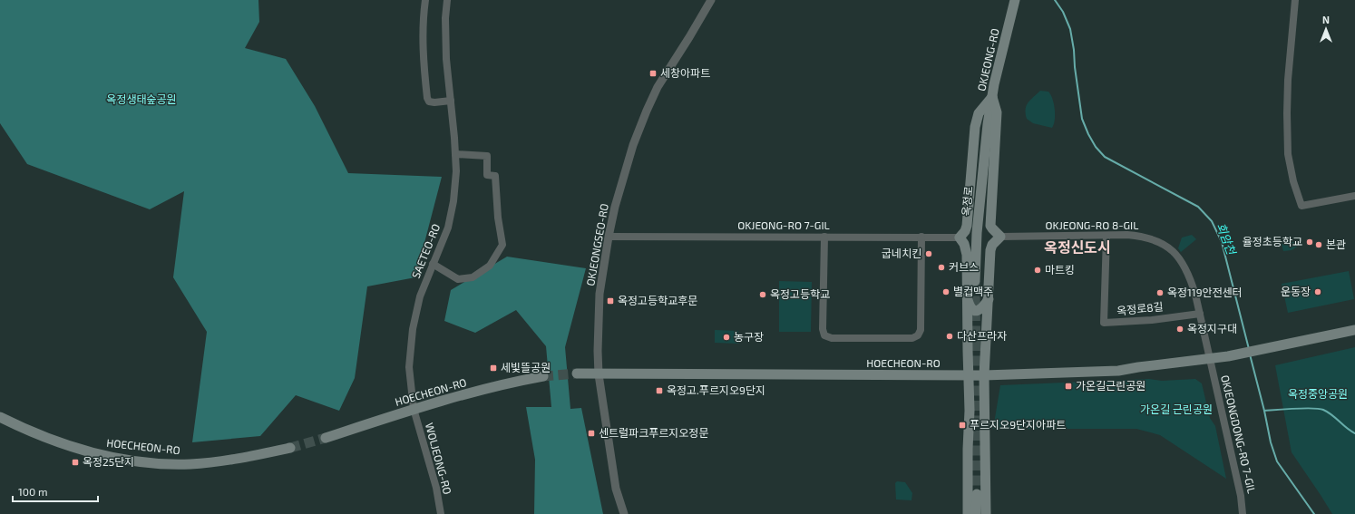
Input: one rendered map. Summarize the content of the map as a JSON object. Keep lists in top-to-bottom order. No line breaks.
{"streets":{"main road":["OKJEONG-RO","HOECHEON-RO"],"street":["OKJEONG-RO 7-GIL","OKJEONG-RO 8-GIL","OKJEONGSEO-RO","SAETEO-RO","옥정로8길","OKJEONGDONG-RO 7-GIL","WOLJEONG-RO"]},"crossings":[["OKJEONG-RO 7-GIL","OKJEONGSEO-RO"],["OKJEONG-RO 8-GIL","옥정로8길"],["OKJEONG-RO 8-GIL","HOECHEON-RO"],["OKJEONG-RO 8-GIL","OKJEONGDONG-RO 7-GIL"],["OKJEONGSEO-RO","HOECHEON-RO"],["SAETEO-RO","HOECHEON-RO"],["SAETEO-RO","WOLJEONG-RO"],["HOECHEON-RO","OKJEONGDONG-RO 7-GIL"],["HOECHEON-RO","WOLJEONG-RO"]],"districts":["옥정신도시"],"water":["회암천"],"parks":["옥정생태숲공원","옥정중앙공원","가온길 근린공원"],"places":{"transit":["세창아파트","옥정고등학교후문","세빛뜰공원","가온길근린공원","옥정고.푸르지오9단지","푸르지오9단지아파트","센트럴파크푸르지오정문","옥정25단지"],"other":["율정초등학교","본관","굽네치킨","커브스","마트킹","별컵맥주","운동장","옥정119안전센터","옥정고등학교","옥정지구대","다산프라자","농구장"]},"scale_bar":"100 m","north":"top"}
